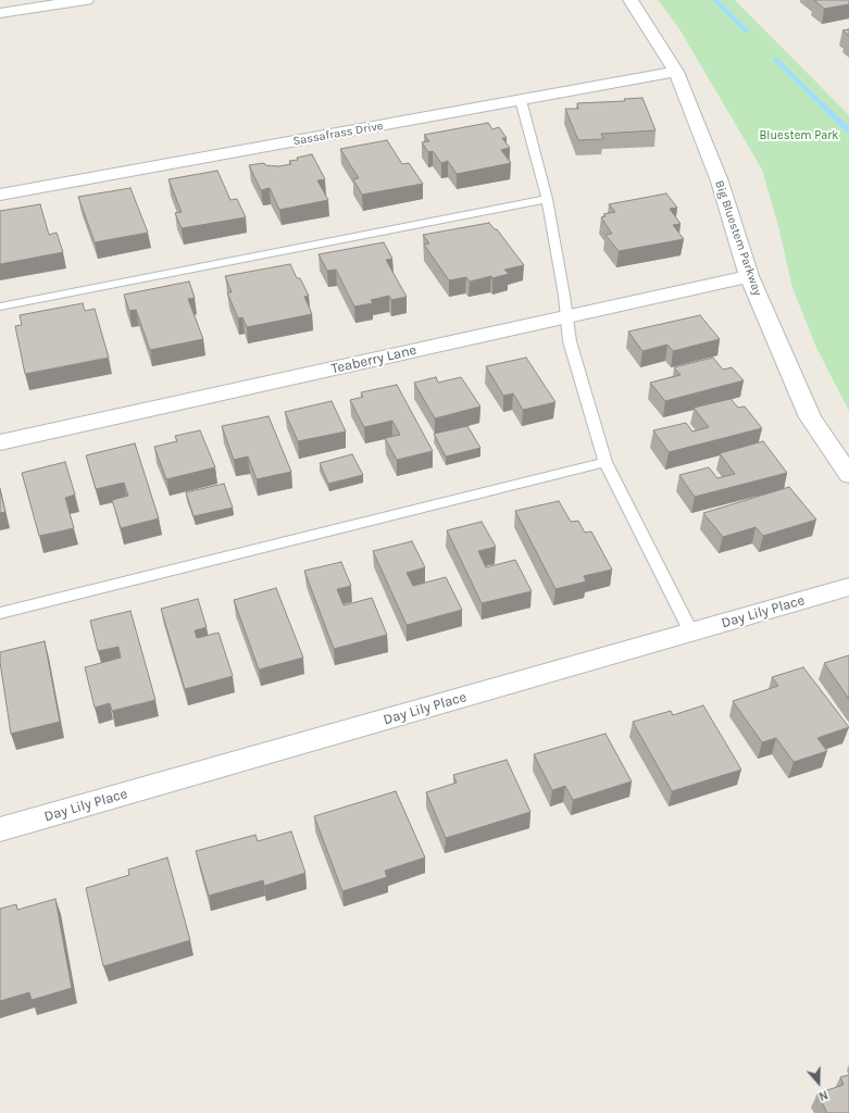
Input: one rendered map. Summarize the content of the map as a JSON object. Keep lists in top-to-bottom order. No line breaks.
{"streets":{"street":["Sassafrass Drive","Big Bluestem Parkway","Teaberry Lane","Day Lily Place"]},"crossings":[["Sassafrass Drive","Big Bluestem Parkway"],["Big Bluestem Parkway","Teaberry Lane"]],"parks":["Bluestem Park"],"north":"bottom"}
